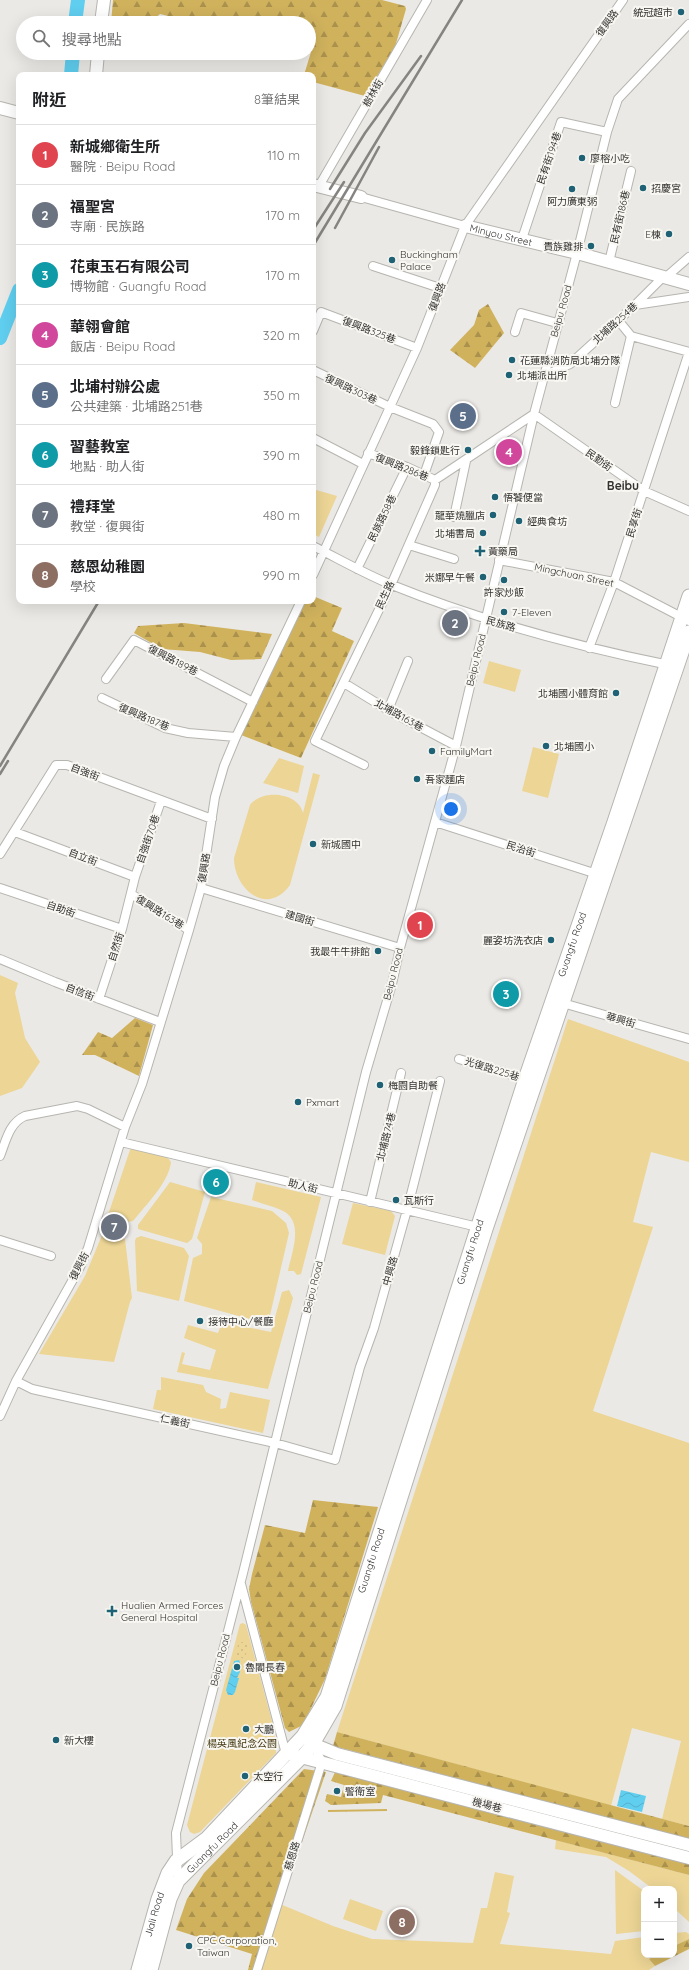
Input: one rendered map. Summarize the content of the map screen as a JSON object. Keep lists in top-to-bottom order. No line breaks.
{"streets":{"main road":["Guangfu Road","Jiali Road"],"street":["復興路","樹林街","民有街194巷","民有街186巷","Minyou Street","Beipu Road","北埔路254巷","復興路325巷","復興路303巷","民勤街","復興路286巷","民族路58巷","民享街","Mingchuan Street","民生路","民族路","復興路189巷","北埔路163巷","復興路187巷","自強街","自強街70巷","民治街","自立街","自助街","復興路163巷","建國街","自然街","自信街","華興街","光復路225巷","北埔路74巷","助人街","復興街","中興路","仁義街","機場巷","慈恩路"]},"crossings":[["復興路","Minyou Street"],["復興路","復興路325巷"],["復興路","復興路303巷"],["復興路","復興路286巷"],["復興路","民族路"],["復興路","復興路189巷"],["復興路","復興路187巷"],["復興路","自強街"],["復興路","復興路163巷"],["復興路","建國街"],["復興路","自信街"],["復興路","助人街"],["復興路","復興街"],["樹林街","Minyou Street"],["民有街194巷","Minyou Street"],["民有街194巷","Beipu Road"],["民有街186巷","Minyou Street"],["Minyou Street","Beipu Road"],["Minyou Street","北埔路254巷"],["Beipu Road","北埔路254巷"],["Beipu Road","民勤街"],["Beipu Road","Mingchuan Street"],["Beipu Road","民族路"],["Beipu Road","北埔路163巷"],["Beipu Road","民治街"],["Beipu Road","建國街"],["Beipu Road","Guangfu Road"],["Beipu Road","助人街"],["Beipu Road","仁義街"],["Beipu Road","Jiali Road"],["復興路303巷","復興路286巷"],["民勤街","民享街"],["復興路286巷","民族路58巷"],["復興路286巷","民生路"],["民族路58巷","民族路"],["民享街","Mingchuan Street"],["民享街","民族路"],["Mingchuan Street","Guangfu Road"],["民生路","民族路"],["民生路","北埔路163巷"],["民族路","Guangfu Road"],["自強街","自強街70巷"],["自強街","自立街"],["自強街70巷","自立街"],["民治街","Guangfu Road"],["自助街","自然街"],["復興路163巷","自然街"],["Guangfu Road","華興街"],["Guangfu Road","光復路225巷"],["Guangfu Road","助人街"],["Guangfu Road","機場巷"],["Guangfu Road","Jiali Road"],["自然街","自信街"],["北埔路74巷","助人街"],["助人街","復興街"],["助人街","中興路"],["復興街","仁義街"],["中興路","仁義街"],["機場巷","慈恩路"]],"districts":["Beibu"],"parks":["楊英風紀念公園"],"places":{"other":["統冠超市","廖榕小吃","招慶宮","阿力廣東粥","E棟","貴族雞排","Buckingham Palace","花蓮縣消防局北埔分隊","北埔派出所","毅鋒鎖匙行","悟饕便當","龍華燒臘店","經典食坊","北埔書局","米娜早午餐","許家炒飯","7-Eleven","北埔國小體育館","北埔國小","FamilyMart","吾家麵店","新城國中","麗姿坊洗衣店","我最牛牛排館","梅園自助餐","Pxmart","瓦斯行","接待中心/餐廳","魯閣長春","大鵬","新大樓","太空行","警衛室","CPC Corporation, Taiwan"],"health":["黃藥局","Hualien Armed Forces General Hospital"]},"page":{"search":"搜尋地點","heading":["附近","8筆結果"],"list":[{"mark":"1","name":"新城鄉衛生所","note":"醫院 · Beipu Road","value":"110 m"},{"mark":"2","name":"福聖宮","note":"寺廟 · 民族路","value":"170 m"},{"mark":"3","name":"花東玉石有限公司","note":"博物館 · Guangfu Road","value":"170 m"},{"mark":"4","name":"華翎會館","note":"飯店 · Beipu Road","value":"320 m"},{"mark":"5","name":"北埔村辦公處","note":"公共建築 · 北埔路251巷","value":"350 m"},{"mark":"6","name":"習藝教室","note":"地點 · 助人街","value":"390 m"},{"mark":"7","name":"禮拜堂","note":"教堂 · 復興街","value":"480 m"},{"mark":"8","name":"慈恩幼稚園","note":"學校","value":"990 m"}],"pins":["5","4","2","1","3","6","7","8"],"map_buttons":["+","−"]}}
